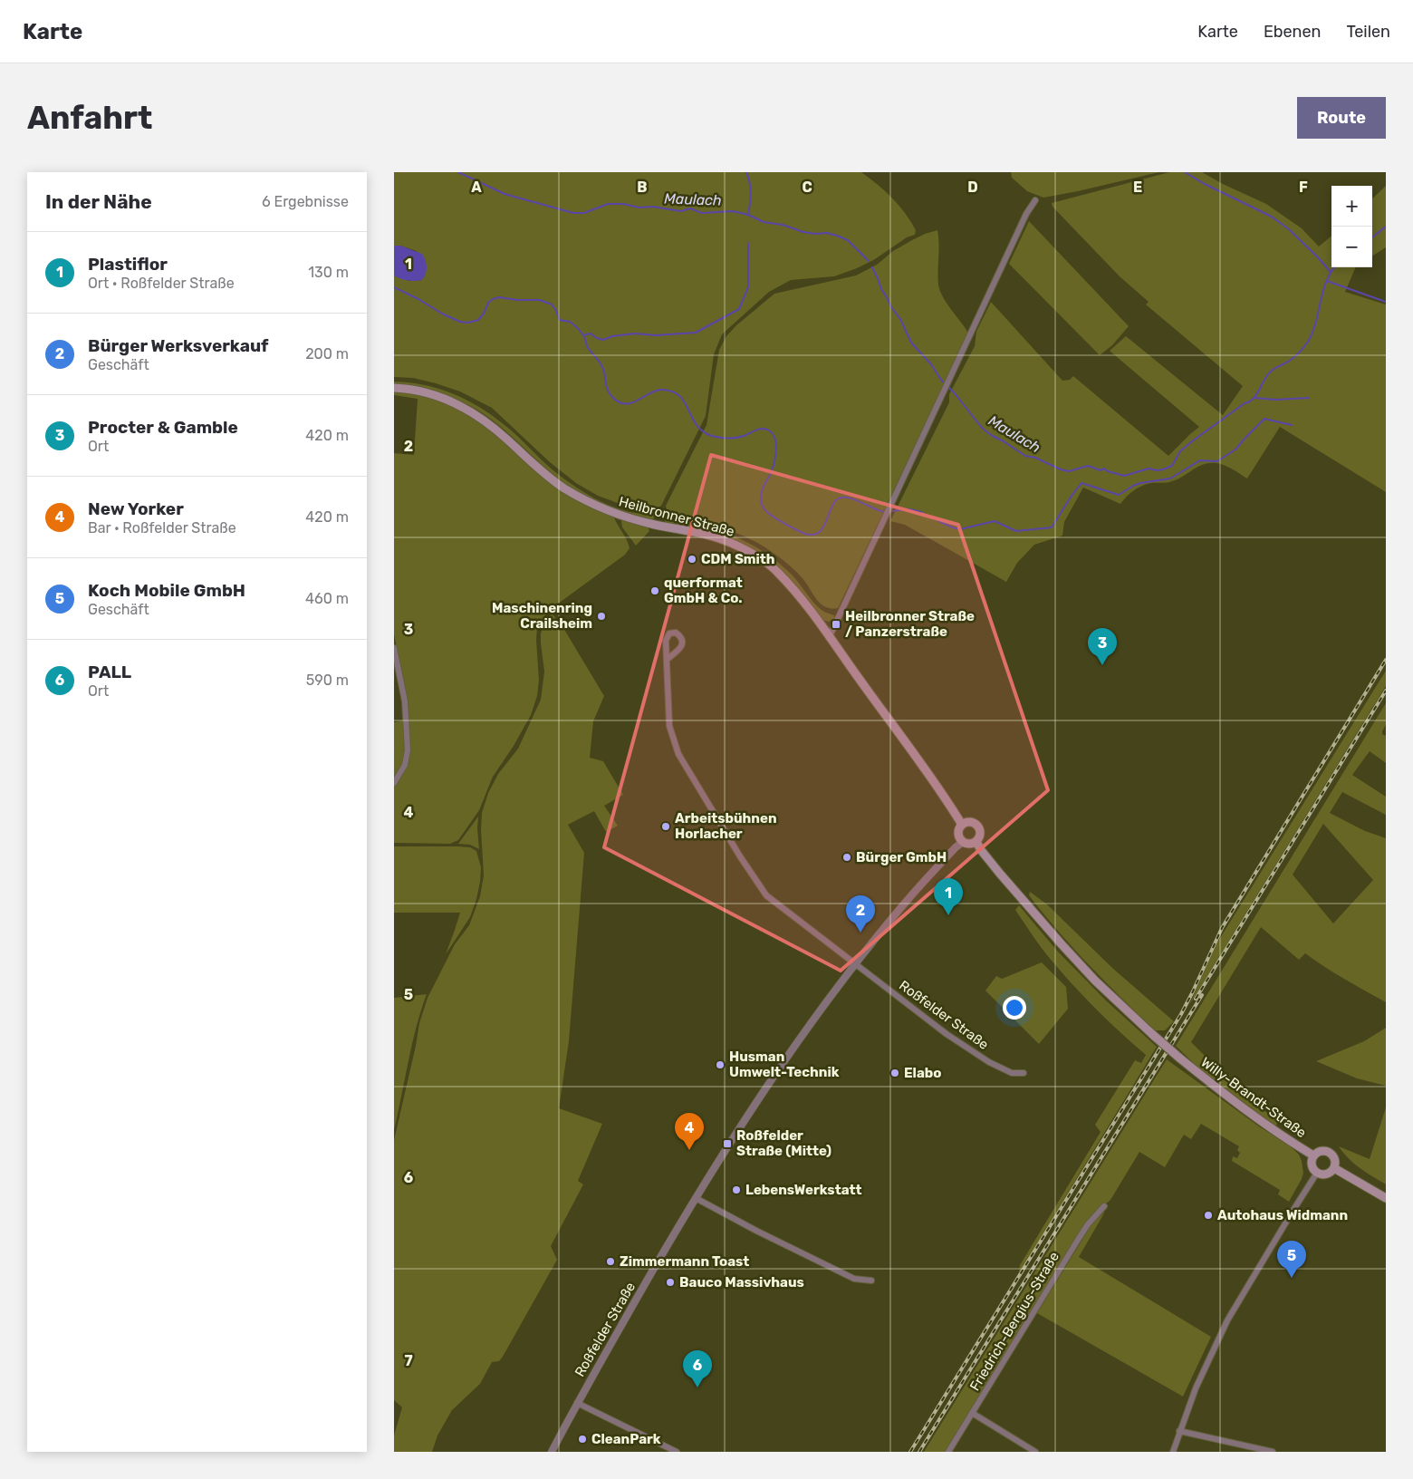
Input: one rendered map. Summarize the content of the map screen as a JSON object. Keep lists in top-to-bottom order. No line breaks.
{"streets":{"main road":["Heilbronner Straße","Willy-Brandt-Straße"],"street":["Roßfelder Straße","Friedrich-Bergius-Straße"]},"crossings":[["Heilbronner Straße","Roßfelder Straße"],["Heilbronner Straße","Willy-Brandt-Straße"],["Roßfelder Straße","Willy-Brandt-Straße"]],"water":["Maulach"],"places":{"other":["CDM Smith","querformat GmbH & Co.","Maschinenring Crailsheim","Arbeitsbühnen Horlacher","Bürger GmbH","Husman Umwelt-Technik","Elabo","LebensWerkstatt","Autohaus Widmann","Zimmermann Toast","Bauco Massivhaus","CleanPark"],"transit":["Heilbronner Straße / Panzerstraße","Roßfelder Straße (Mitte)"]},"page":{"header":"Karte","nav":["Karte","Ebenen","Teilen"],"buttons":"Route","title":"Anfahrt","heading":["In der Nähe","6 Ergebnisse"],"map_buttons":["+","−"],"list":[{"mark":"1","name":"Plastiflor","note":"Ort · Roßfelder Straße","value":"130 m"},{"mark":"2","name":"Bürger Werksverkauf","note":"Geschäft","value":"200 m"},{"mark":"3","name":"Procter & Gamble","note":"Ort","value":"420 m"},{"mark":"4","name":"New Yorker","note":"Bar · Roßfelder Straße","value":"420 m"},{"mark":"5","name":"Koch Mobile GmbH","note":"Geschäft","value":"460 m"},{"mark":"6","name":"PALL","note":"Ort","value":"590 m"}],"pins":["3","1","2","4","5","6"]},"grid":{"columns":["A","B","C","D","E","F"],"rows":["1","2","3","4","5","6","7"]}}
